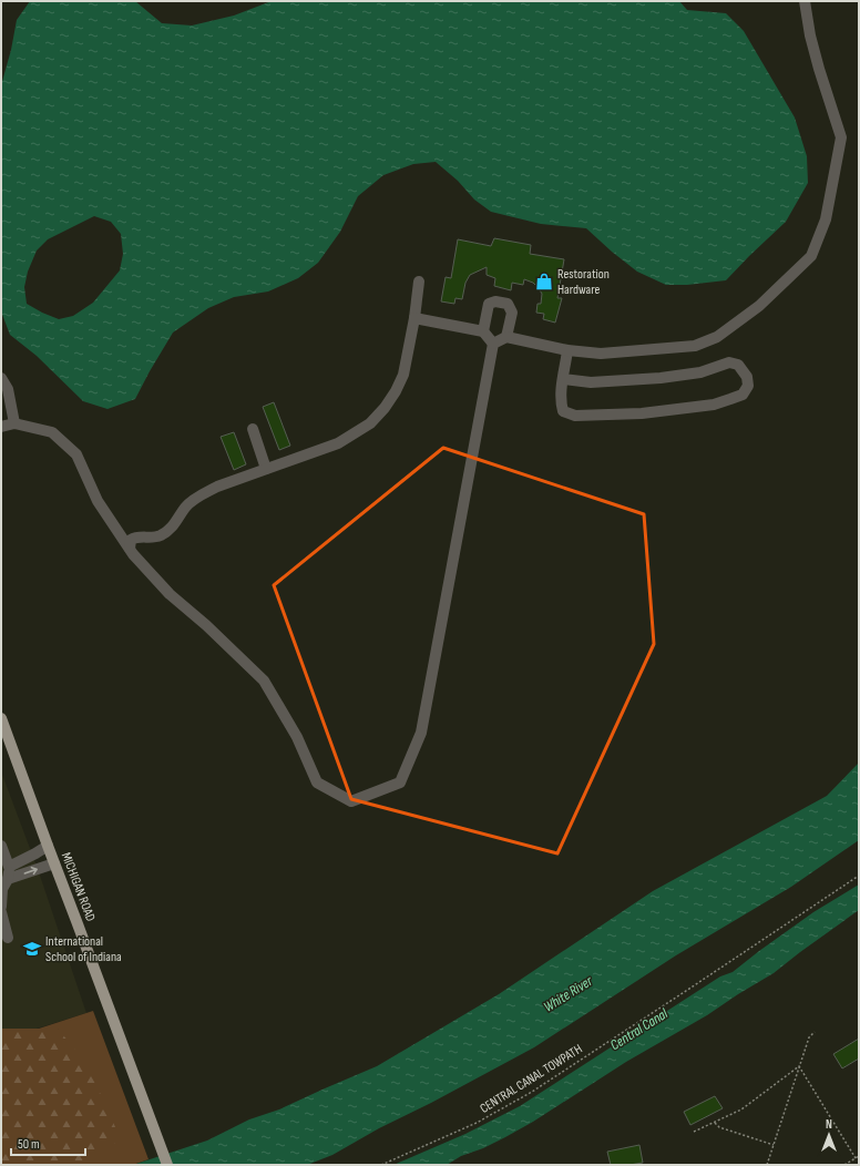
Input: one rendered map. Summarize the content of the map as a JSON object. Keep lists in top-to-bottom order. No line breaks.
{"streets":{"main road":["MICHIGAN ROAD"],"path":["CENTRAL CANAL TOWPATH"]},"water":["White River","Central Canal"],"places":{"shop":["Restoration Hardware"],"school or university":["International School of Indiana"]},"scale_bar":"50 m","north":"top"}
